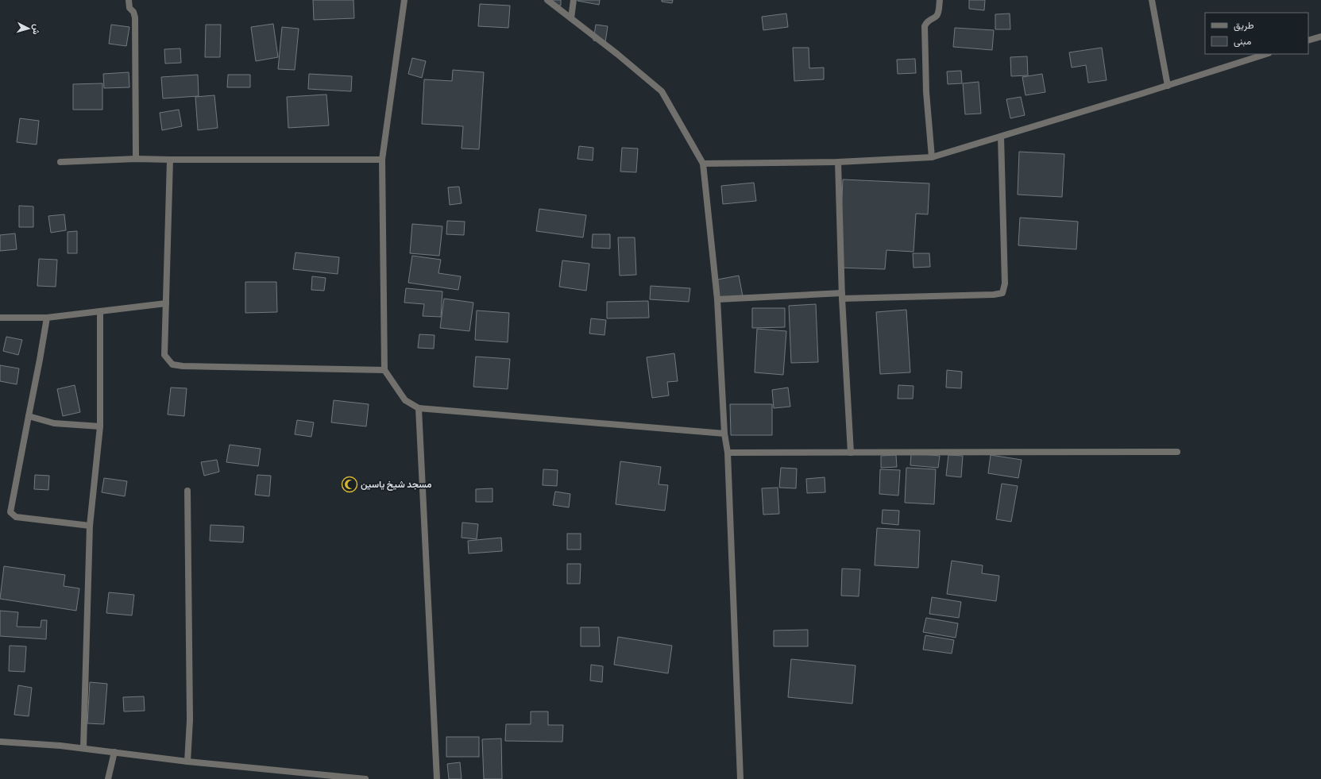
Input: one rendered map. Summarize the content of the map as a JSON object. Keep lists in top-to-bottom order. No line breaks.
{"places":{"mosque":["مسجد شيخ ياسين"]},"legend":["طريق","مبنى"],"north":"right"}
